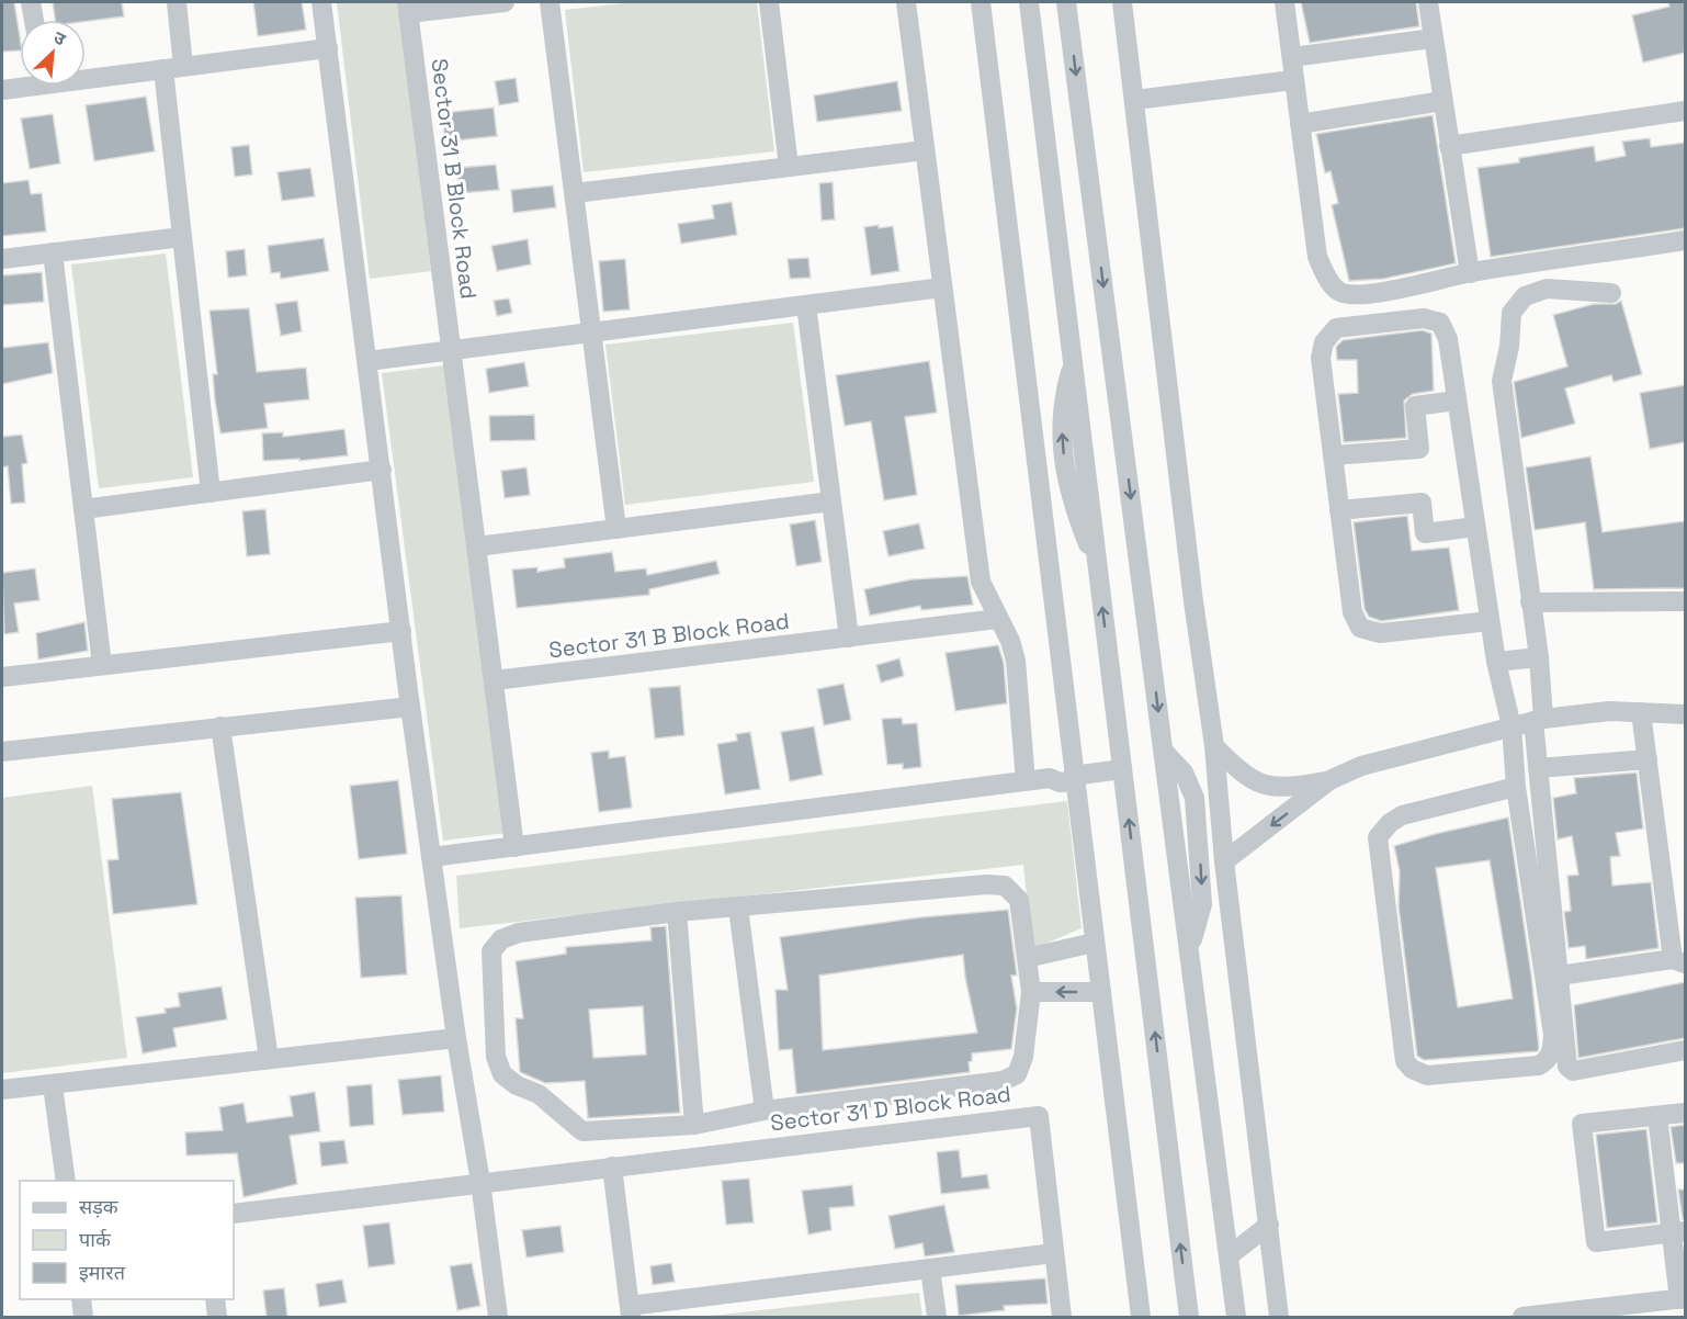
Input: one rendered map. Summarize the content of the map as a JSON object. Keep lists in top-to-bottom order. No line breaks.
{"streets":{"street":["Sector 31 B Block Road","Sector 31 D Block Road"]},"legend":["सड़क","पार्क","इमारत"],"north":"top right"}
